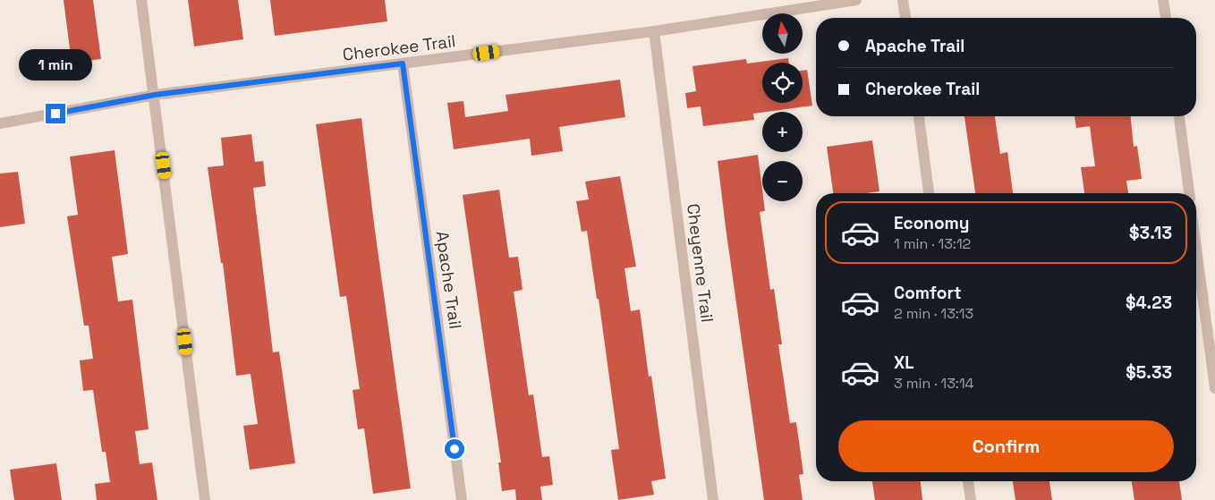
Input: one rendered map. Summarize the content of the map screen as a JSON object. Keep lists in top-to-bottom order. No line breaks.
{"streets":{"street":["Cherokee Trail","Cheyenne Trail","Apache Trail"]},"crossings":[["Cherokee Trail","Cheyenne Trail"],["Cherokee Trail","Apache Trail"]],"north":"top","page":{"map_buttons":["+","−"],"banner":["Apache Trail","Cherokee Trail"],"bubble":"1 min","list":[{"name":"Economy","note":"1 min · 13:12","value":"$3.13"},{"name":"Comfort","note":"2 min · 13:13","value":"$4.23"},{"name":"XL","note":"3 min · 13:14","value":"$5.33"}],"buttons":"Confirm"}}
